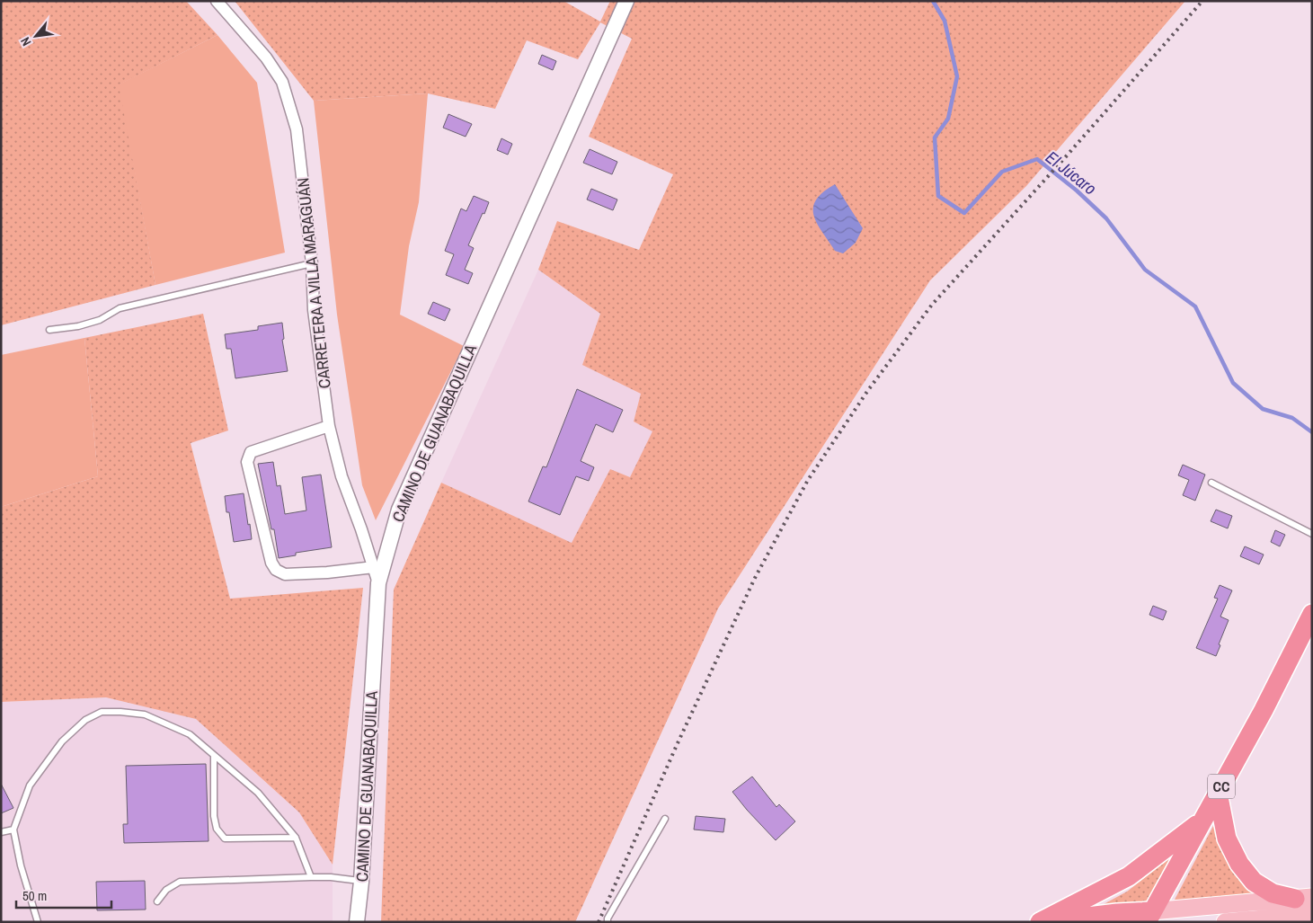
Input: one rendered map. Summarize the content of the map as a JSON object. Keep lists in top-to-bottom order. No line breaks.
{"streets":{"highway":["CC"],"street":["CARRETERA A VILLA MARAGUÁN","CAMINO DE GUANABAQUILLA"]},"crossings":[["CARRETERA A VILLA MARAGUÁN","CAMINO DE GUANABAQUILLA"]],"water":["El Júcaro"],"scale_bar":"50 m","north":"bottom left"}
